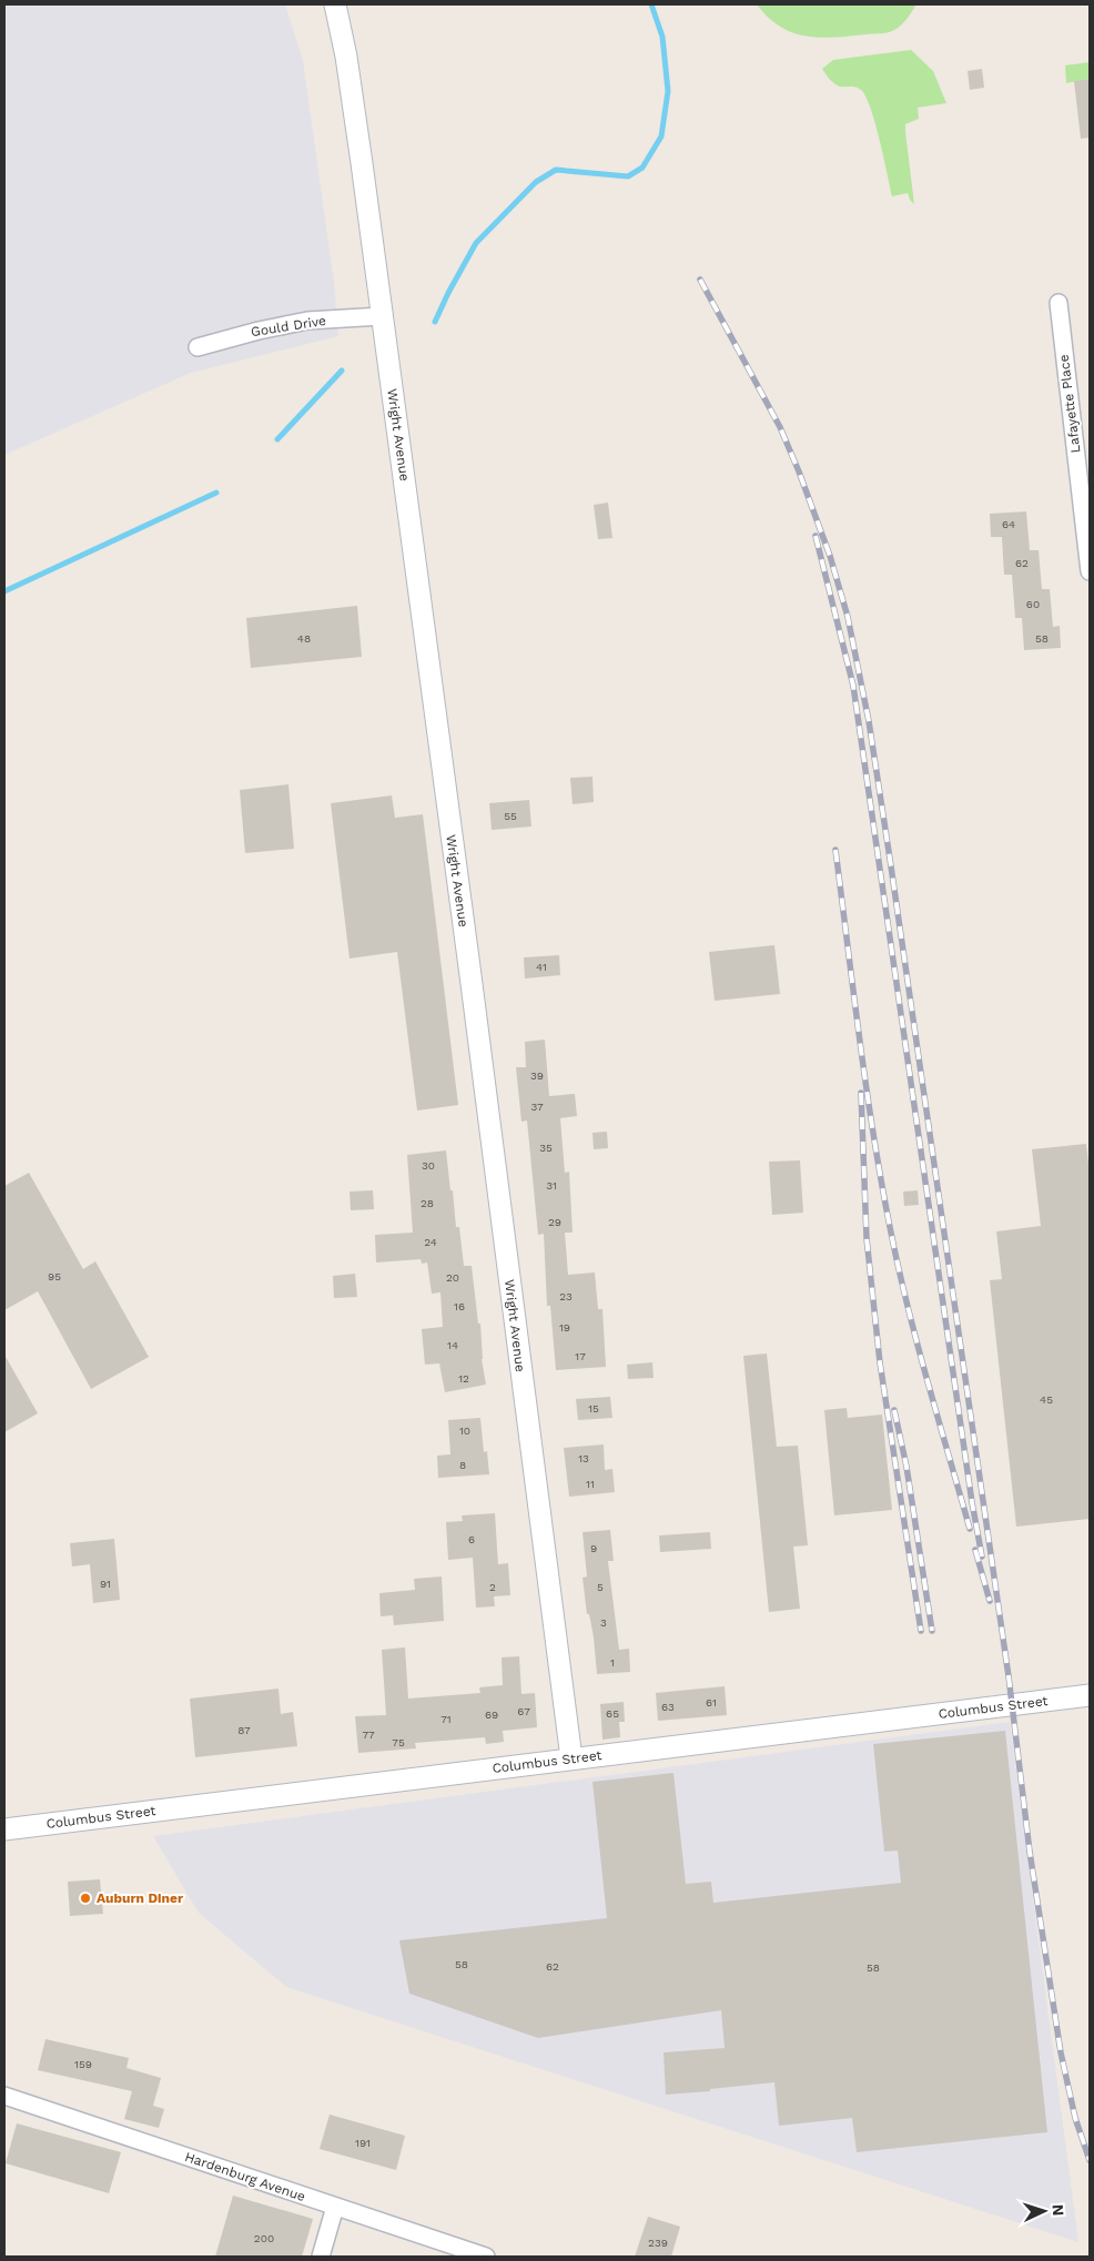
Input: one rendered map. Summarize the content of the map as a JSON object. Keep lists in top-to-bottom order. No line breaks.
{"streets":{"street":["Gould Drive","Lafayette Place","Wright Avenue","Columbus Street","Hardenburg Avenue"]},"crossings":[["Gould Drive","Wright Avenue"],["Wright Avenue","Columbus Street"]],"places":["Auburn Diner"],"house_numbers":["64","62","60","48","58","55","41","39","37","35","30","31","28","29","24","95","20","23","16","19","14","17","12","45","15","10","13","8","11","6","9","91","2","5","3","1","61","63","67","65","69","71","87","77","75","58","62","58","159","191","200","239"],"north":"right"}
